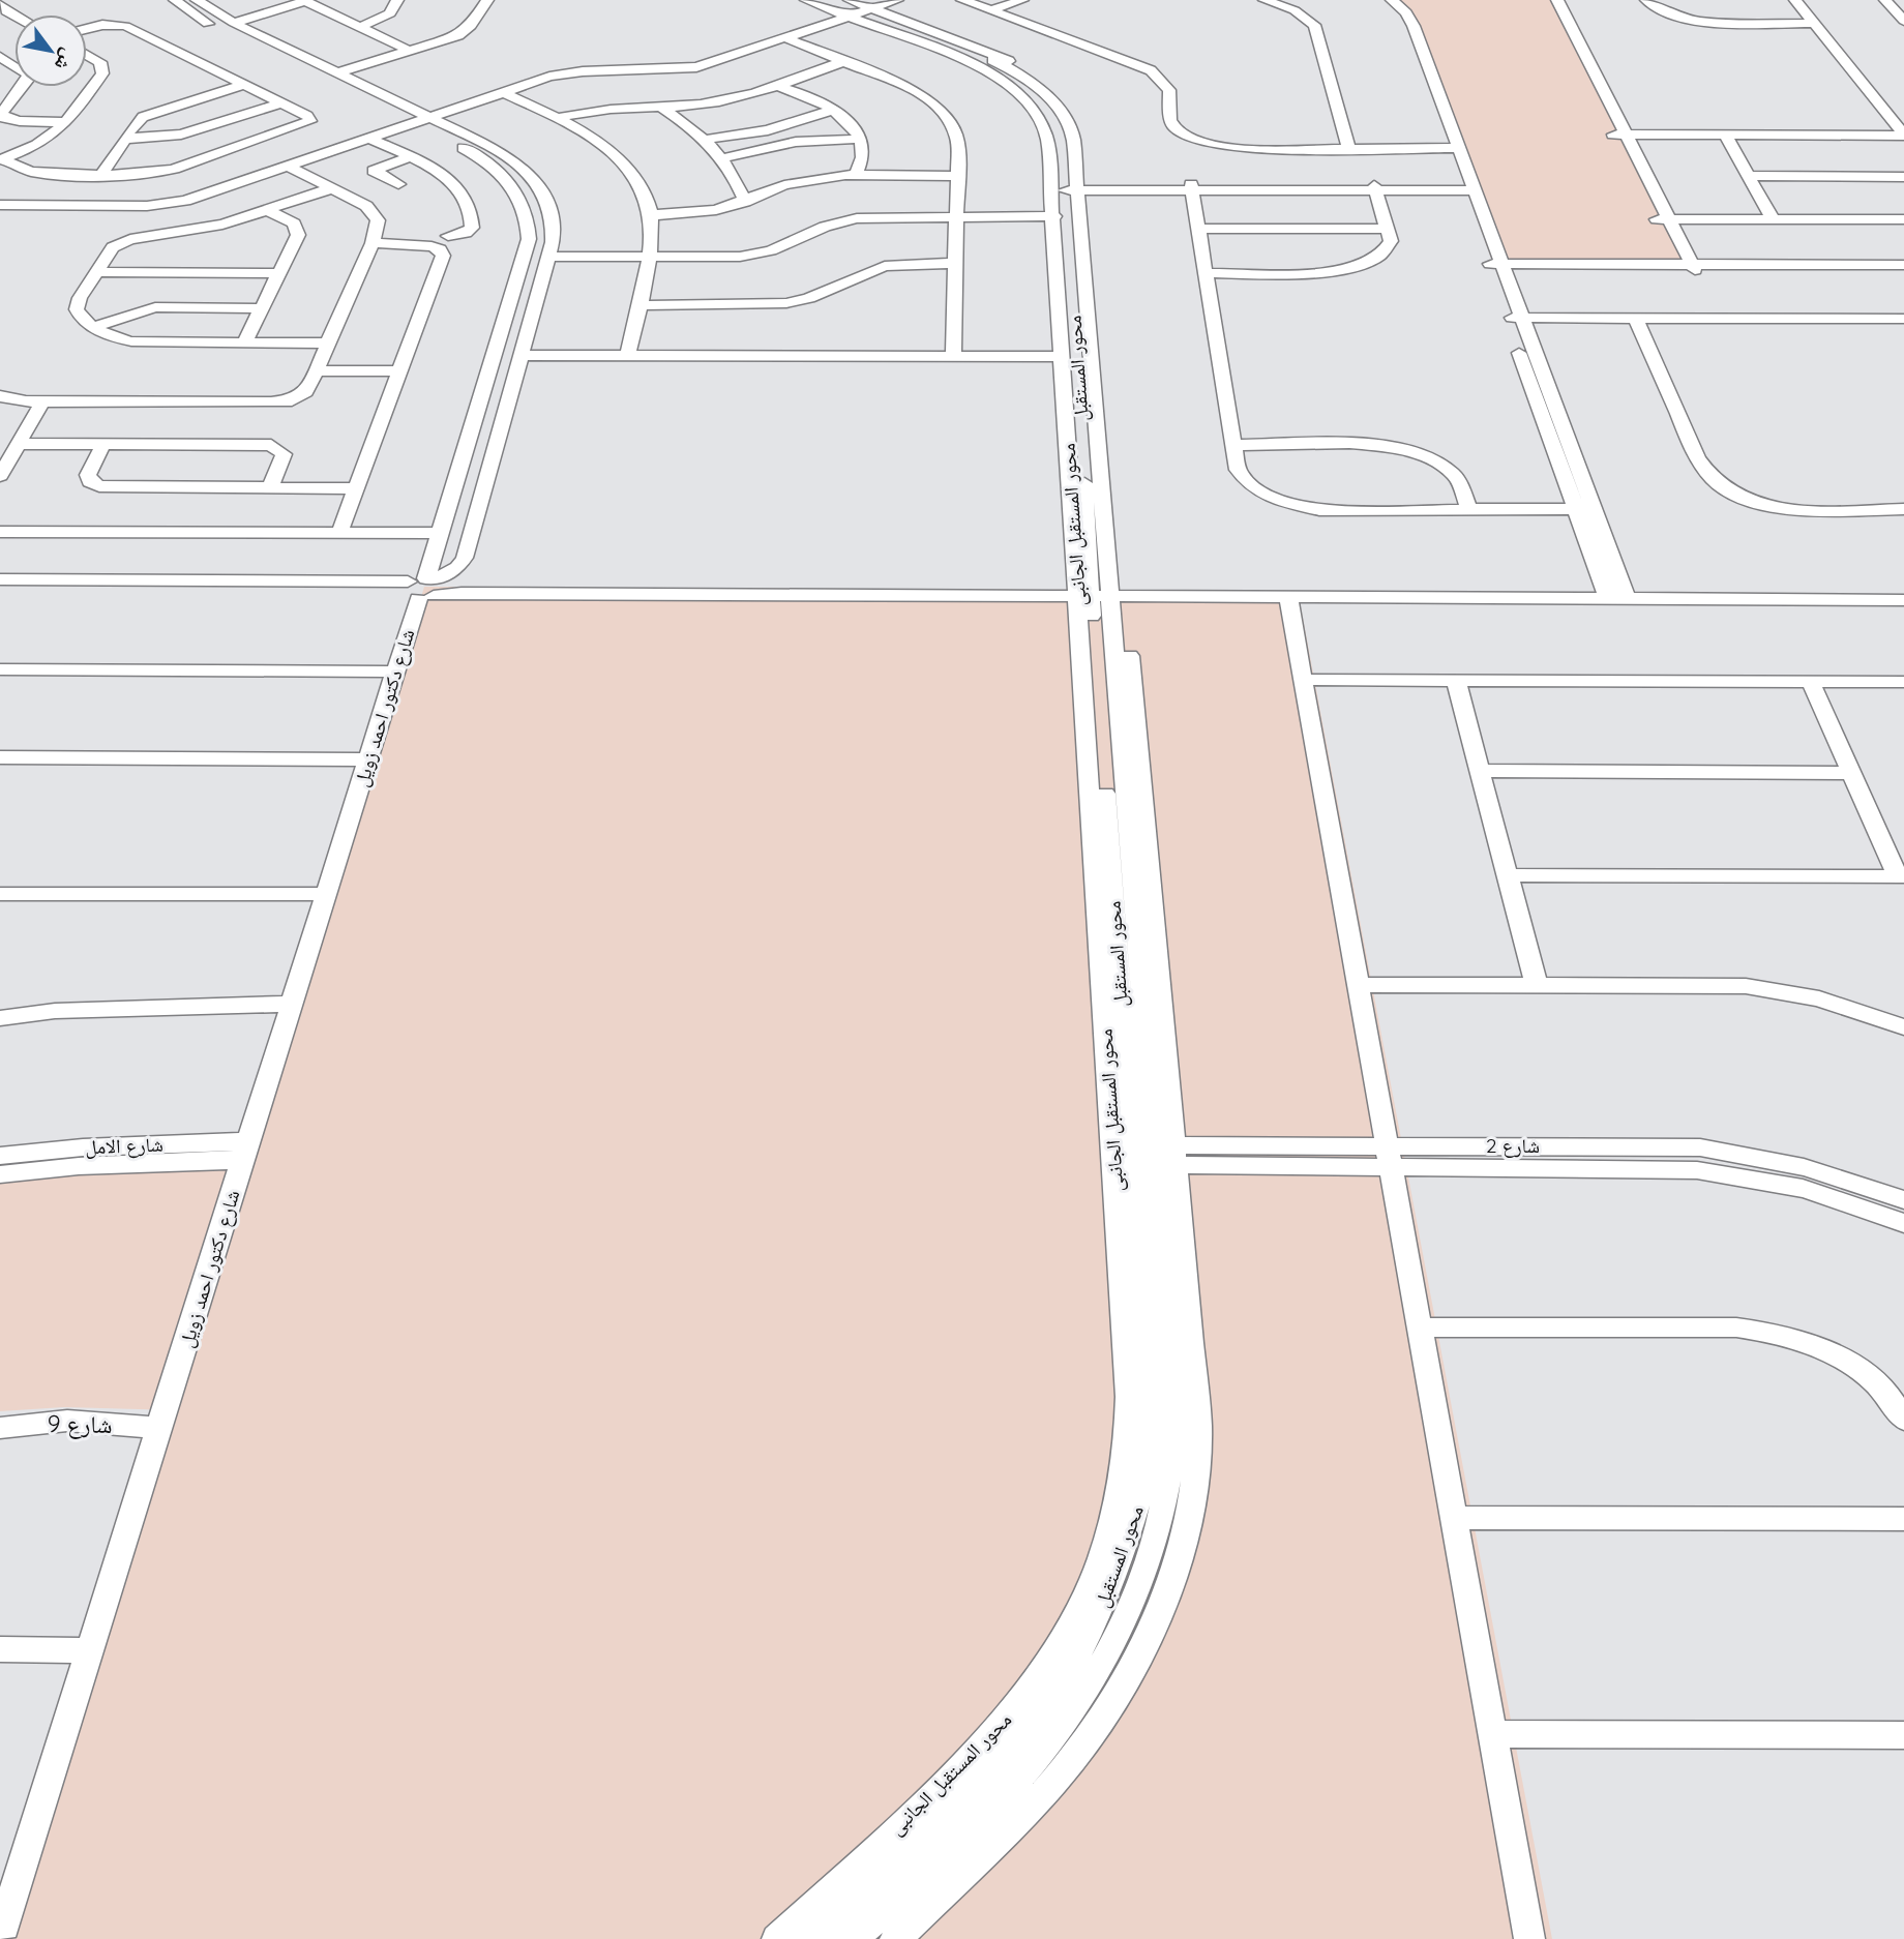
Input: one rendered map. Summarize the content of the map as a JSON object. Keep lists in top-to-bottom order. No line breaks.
{"streets":{"street":["محور المستقبل","محور المستقبل الجانبى","شارع دكتور احمد زويل","شارع الامل","شارع 2","شارع 9"]},"crossings":[["محور المستقبل","محور المستقبل الجانبى"],["محور المستقبل","شارع 2"],["محور المستقبل الجانبى","شارع 2"],["شارع دكتور احمد زويل","شارع الامل"],["شارع دكتور احمد زويل","شارع 9"]],"north":"bottom right"}
